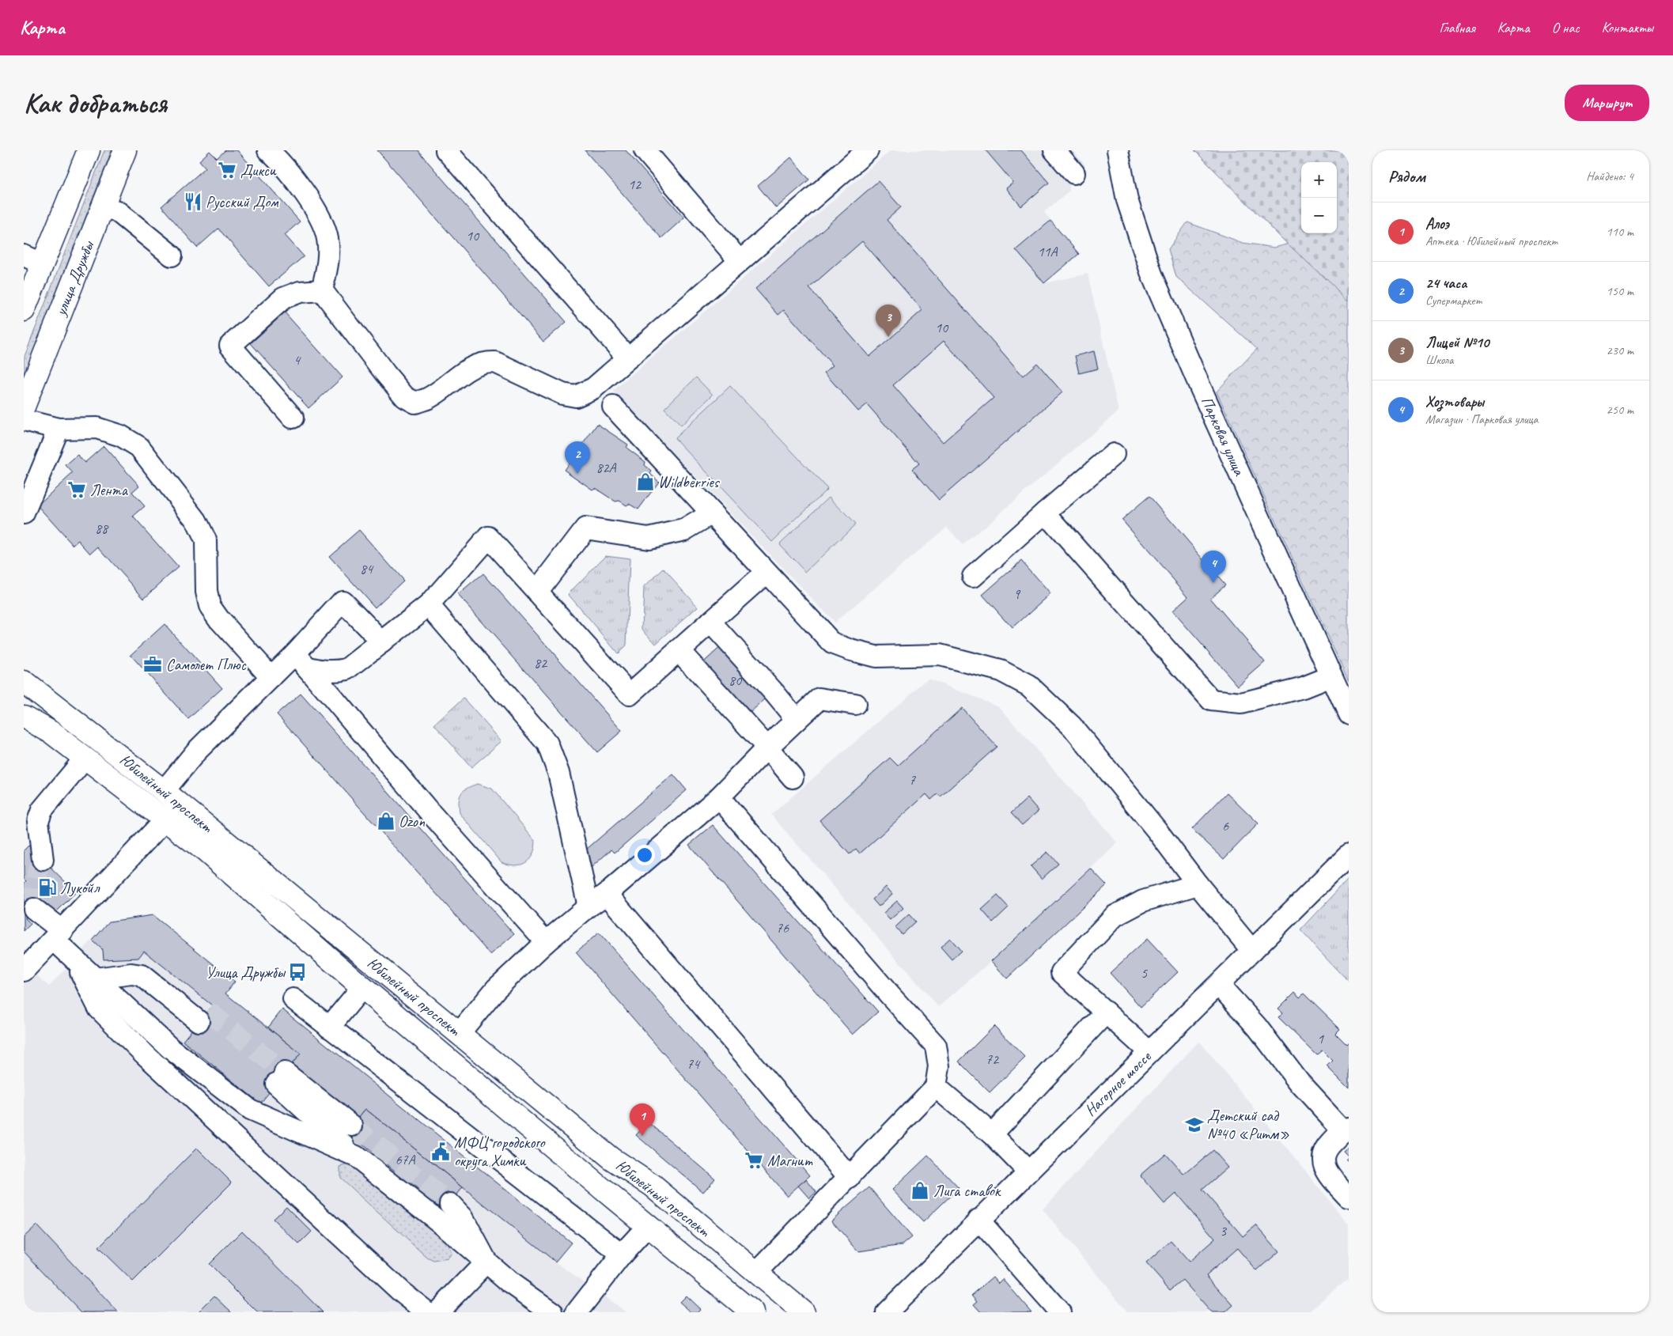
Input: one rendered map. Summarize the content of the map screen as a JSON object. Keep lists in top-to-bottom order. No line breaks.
{"streets":{"main road":["улица Дружбы","Юбилейный проспект"],"street":["Парковая улица","Нагорное шоссе"]},"places":{"supermarket":["Дикси","Лента","Магнит"],"restaurant":["Русский Дом"],"shop":["Wildberries","Ozon","Лига ставок"],"office":["Самолет Плюс"],"fuel station":["Лукойл"],"bus stop":["Улица Дружбы"],"school or university":["Детский сад №40 «Ритм»"],"public building":["МФЦ городского округа Химки"]},"house_numbers":["12","10","11А","10","4","82А","88","84","9","82","80","7","6","76","5","1","72","74","67А","3"],"page":{"header":"Карта","nav":["Главная","Карта","О нас","Контакты"],"buttons":"Маршрут","title":"Как добраться","heading":["Рядом","Найдено: 4"],"map_buttons":["+","−"],"list":[{"mark":"1","name":"Алоэ","note":"Аптека · Юбилейный проспект","value":"110 m"},{"mark":"2","name":"24 часа","note":"Супермаркет","value":"150 m"},{"mark":"3","name":"Лицей №10","note":"Школа","value":"230 m"},{"mark":"4","name":"Хозтовары","note":"Магазин · Парковая улица","value":"250 m"}],"pins":["3","2","4","1"]}}
